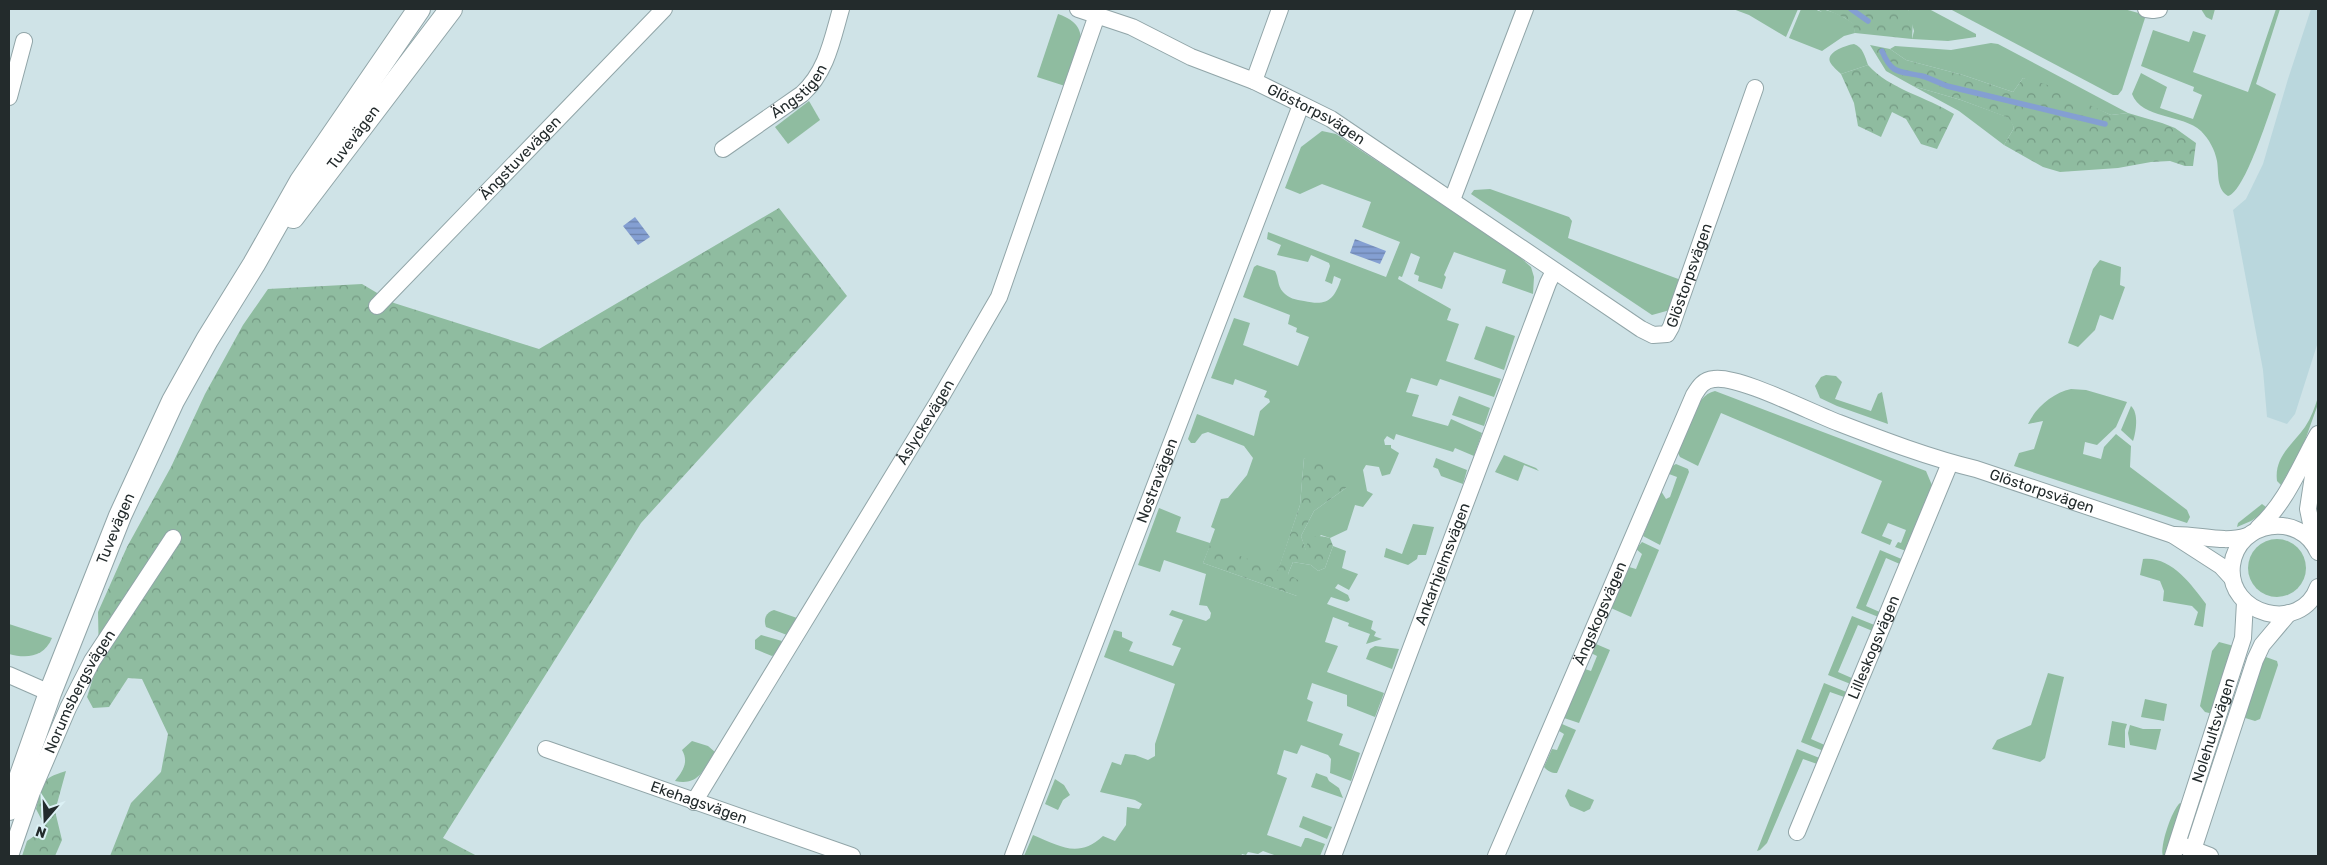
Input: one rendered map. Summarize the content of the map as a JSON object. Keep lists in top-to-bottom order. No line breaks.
{"streets":{"main road":["Tuvevägen"],"street":["Ängstigen","Glöstorpsvägen","Ängstuvevägen","Åslyckevägen","Nostravägen","Ankarhjelmsvägen","Ängskogsvägen","Lilleskogsvägen","Norumsbergsvägen","Nolehultsvägen","Ekehagsvägen"]},"crossings":[["Glöstorpsvägen","Åslyckevägen"],["Glöstorpsvägen","Nostravägen"],["Glöstorpsvägen","Ankarhjelmsvägen"],["Glöstorpsvägen","Ängskogsvägen"],["Glöstorpsvägen","Lilleskogsvägen"],["Åslyckevägen","Ekehagsvägen"]],"north":"bottom"}
